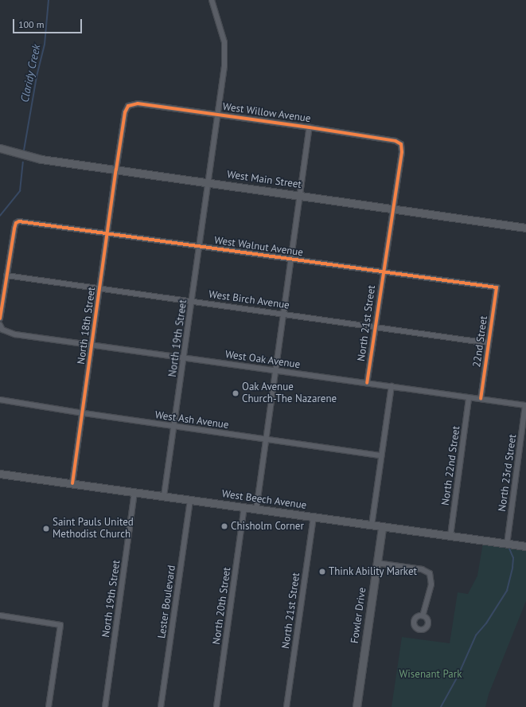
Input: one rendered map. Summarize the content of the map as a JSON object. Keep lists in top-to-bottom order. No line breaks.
{"streets":{"street":["West Willow Avenue","West Main Street","West Walnut Avenue","West Birch Avenue","North 21st Street","North 18th Street","North 19th Street","22nd Street","West Oak Avenue","West Ash Avenue","North 22nd Street","North 23rd Street","West Beech Avenue","Lester Boulevard","North 20th Street","Fowler Drive"]},"crossings":[["West Willow Avenue","North 21st Street"],["West Willow Avenue","North 18th Street"],["West Willow Avenue","North 19th Street"],["West Main Street","North 21st Street"],["West Main Street","North 18th Street"],["West Main Street","North 19th Street"],["West Walnut Avenue","West Birch Avenue"],["West Walnut Avenue","North 21st Street"],["West Walnut Avenue","North 18th Street"],["West Walnut Avenue","North 19th Street"],["West Walnut Avenue","22nd Street"],["West Birch Avenue","North 21st Street"],["West Birch Avenue","North 18th Street"],["West Birch Avenue","North 19th Street"],["West Birch Avenue","22nd Street"],["North 21st Street","West Oak Avenue"],["North 21st Street","West Beech Avenue"],["North 18th Street","West Oak Avenue"],["North 18th Street","West Ash Avenue"],["North 18th Street","West Beech Avenue"],["North 19th Street","West Oak Avenue"],["North 19th Street","West Ash Avenue"],["North 19th Street","West Beech Avenue"],["22nd Street","West Oak Avenue"],["West Oak Avenue","North 22nd Street"],["West Oak Avenue","North 23rd Street"],["North 22nd Street","West Beech Avenue"],["North 23rd Street","West Beech Avenue"],["West Beech Avenue","Lester Boulevard"],["West Beech Avenue","North 20th Street"],["West Beech Avenue","Fowler Drive"]],"water":["Claridy Creek"],"parks":["Wisenant Park"],"places":["Oak Avenue Church-The Nazarene","Chisholm Corner","Saint Pauls United Methodist Church","Think Ability Market"],"scale_bar":"100 m"}
